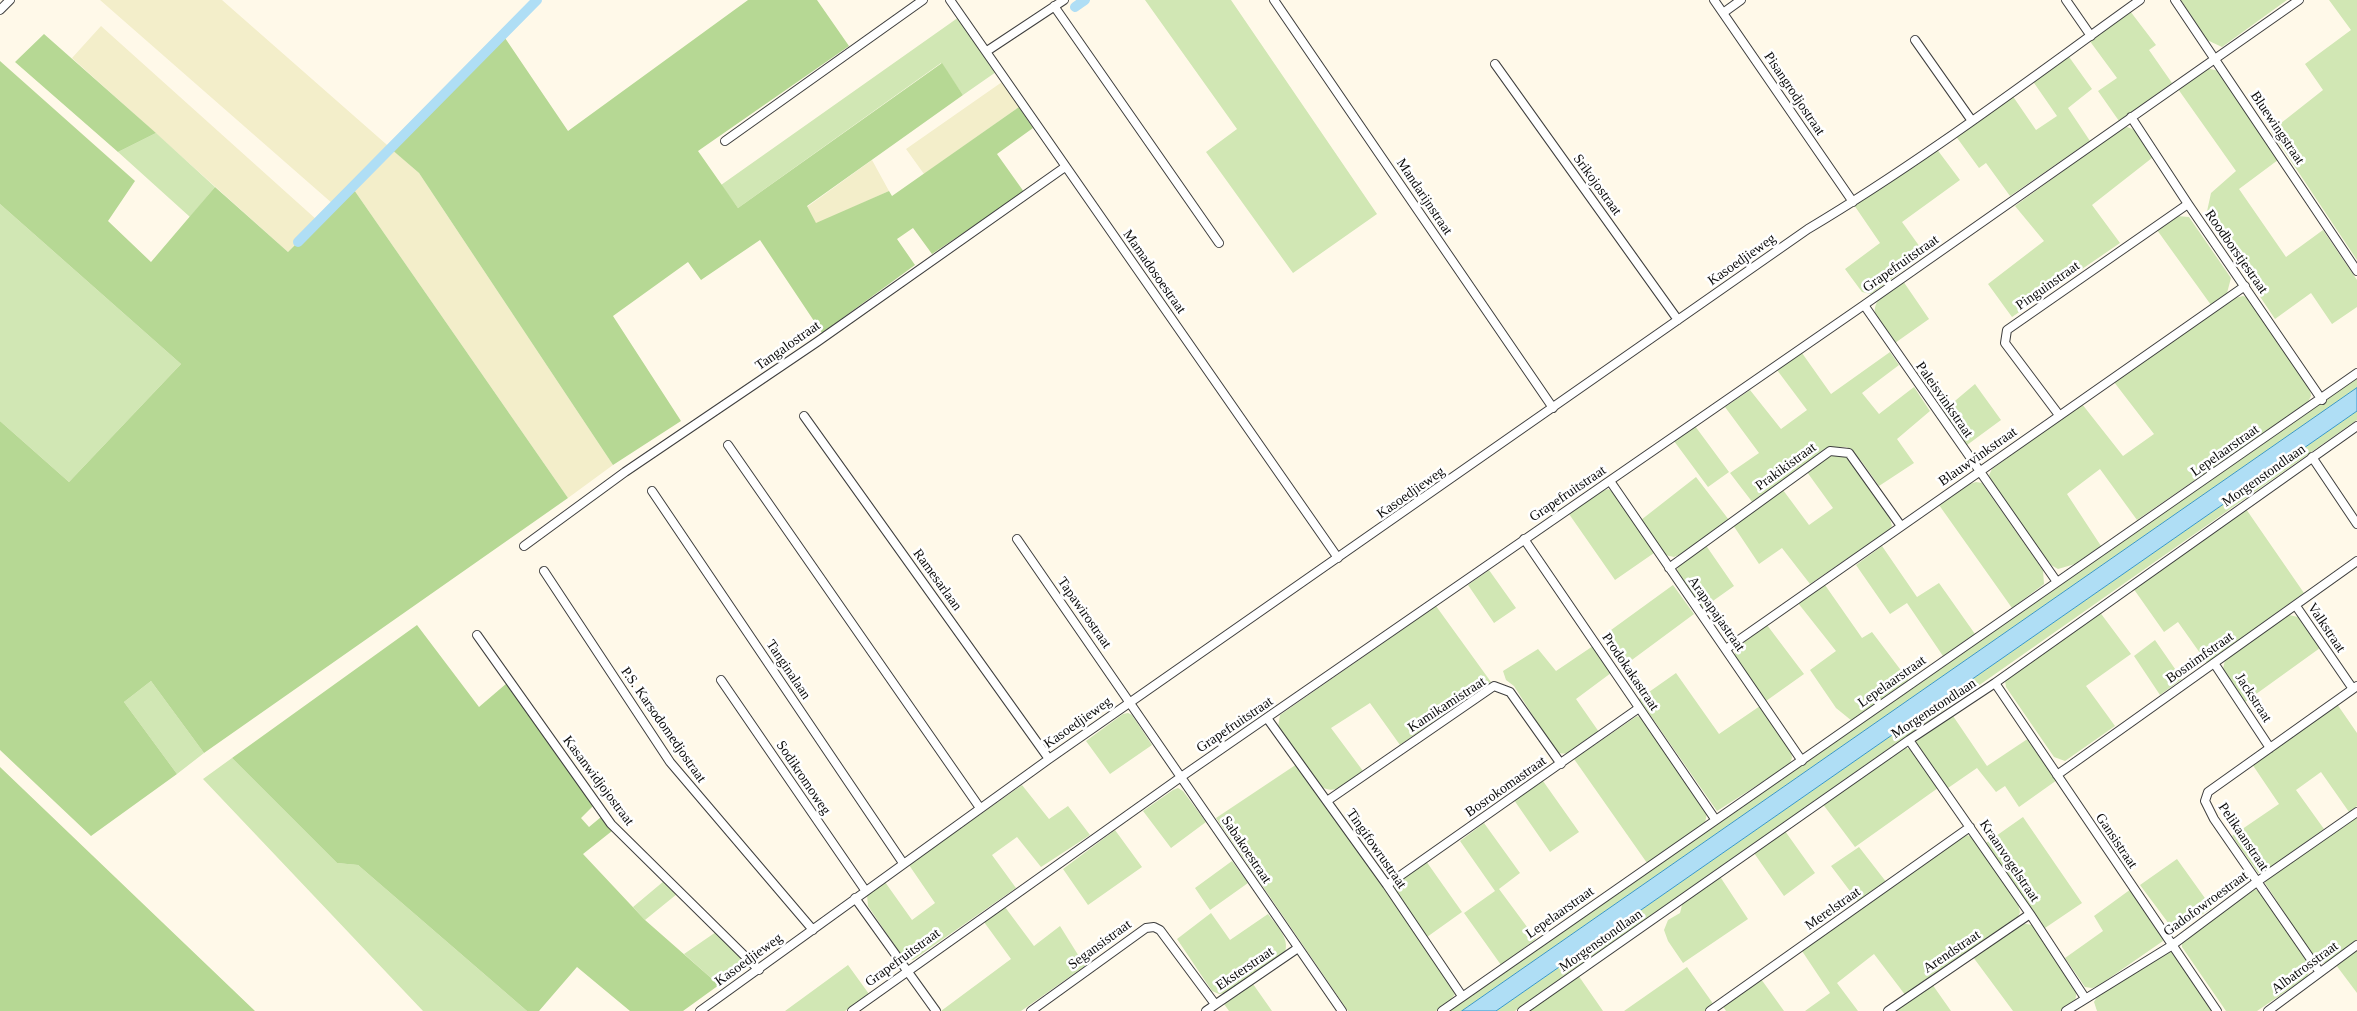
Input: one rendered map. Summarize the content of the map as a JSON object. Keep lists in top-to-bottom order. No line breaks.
{"streets":{"street":["Pisangrodjostraat","Bluewingstraat","Srikojostraat","Mandarijnstraat","Roodborstjestraat","Kasoedjieweg","Grapefruitstraat","Mamadosoestraat","Pinguinstraat","Tangalostraat","Paleisvinkstraat","Lepelaarstraat","Blauwvinkstraat","Prakikistraat","Morgenstondlaan","Ramesarlaan","Tapawirostraat","Arapapajastraat","Valkstraat","Bosnimfstraat","Tanginalaan","Prodokakastraat","Jackstraat","Kamikamistraat","P.S. Karsodomedjostraat","Sodikromoweg","Kasanwidjojostraat","Bosrokomastraat","Pelikaanstraat","Gansistraat","Tingifowrustraat","Sabakoestraat","Kraanvogelstraat","Gadofowroestraat","Merelstraat","Segansistraat","Arendstraat","Albatrosstraat","Eksterstraat"]},"crossings":[["Pisangrodjostraat","Kasoedjieweg"],["Bluewingstraat","Grapefruitstraat"],["Srikojostraat","Kasoedjieweg"],["Mandarijnstraat","Kasoedjieweg"],["Roodborstjestraat","Grapefruitstraat"],["Roodborstjestraat","Pinguinstraat"],["Roodborstjestraat","Lepelaarstraat"],["Roodborstjestraat","Blauwvinkstraat"],["Kasoedjieweg","Mamadosoestraat"],["Kasoedjieweg","Ramesarlaan"],["Kasoedjieweg","Tapawirostraat"],["Kasoedjieweg","Tanginalaan"],["Kasoedjieweg","P.S. Karsodomedjostraat"],["Kasoedjieweg","Sodikromoweg"],["Kasoedjieweg","Kasanwidjojostraat"],["Kasoedjieweg","Sabakoestraat"],["Grapefruitstraat","Paleisvinkstraat"],["Grapefruitstraat","Arapapajastraat"],["Grapefruitstraat","Prodokakastraat"],["Grapefruitstraat","Tingifowrustraat"],["Grapefruitstraat","Sabakoestraat"],["Mamadosoestraat","Tangalostraat"],["Pinguinstraat","Blauwvinkstraat"],["Paleisvinkstraat","Lepelaarstraat"],["Paleisvinkstraat","Blauwvinkstraat"],["Lepelaarstraat","Arapapajastraat"],["Lepelaarstraat","Prodokakastraat"],["Lepelaarstraat","Tingifowrustraat"],["Blauwvinkstraat","Prakikistraat"],["Blauwvinkstraat","Arapapajastraat"],["Prakikistraat","Arapapajastraat"],["Morgenstondlaan","Gansistraat"],["Morgenstondlaan","Kraanvogelstraat"],["Tapawirostraat","Sabakoestraat"],["Valkstraat","Bosnimfstraat"],["Valkstraat","Pelikaanstraat"],["Bosnimfstraat","Jackstraat"],["Bosnimfstraat","Gansistraat"],["Prodokakastraat","Bosrokomastraat"],["Jackstraat","Pelikaanstraat"],["Kamikamistraat","Bosrokomastraat"],["Kamikamistraat","Tingifowrustraat"],["Bosrokomastraat","Tingifowrustraat"],["Pelikaanstraat","Gadofowroestraat"],["Pelikaanstraat","Albatrosstraat"],["Gansistraat","Gadofowroestraat"],["Sabakoestraat","Eksterstraat"],["Kraanvogelstraat","Gadofowroestraat"],["Kraanvogelstraat","Merelstraat"],["Kraanvogelstraat","Arendstraat"],["Segansistraat","Eksterstraat"]]}
